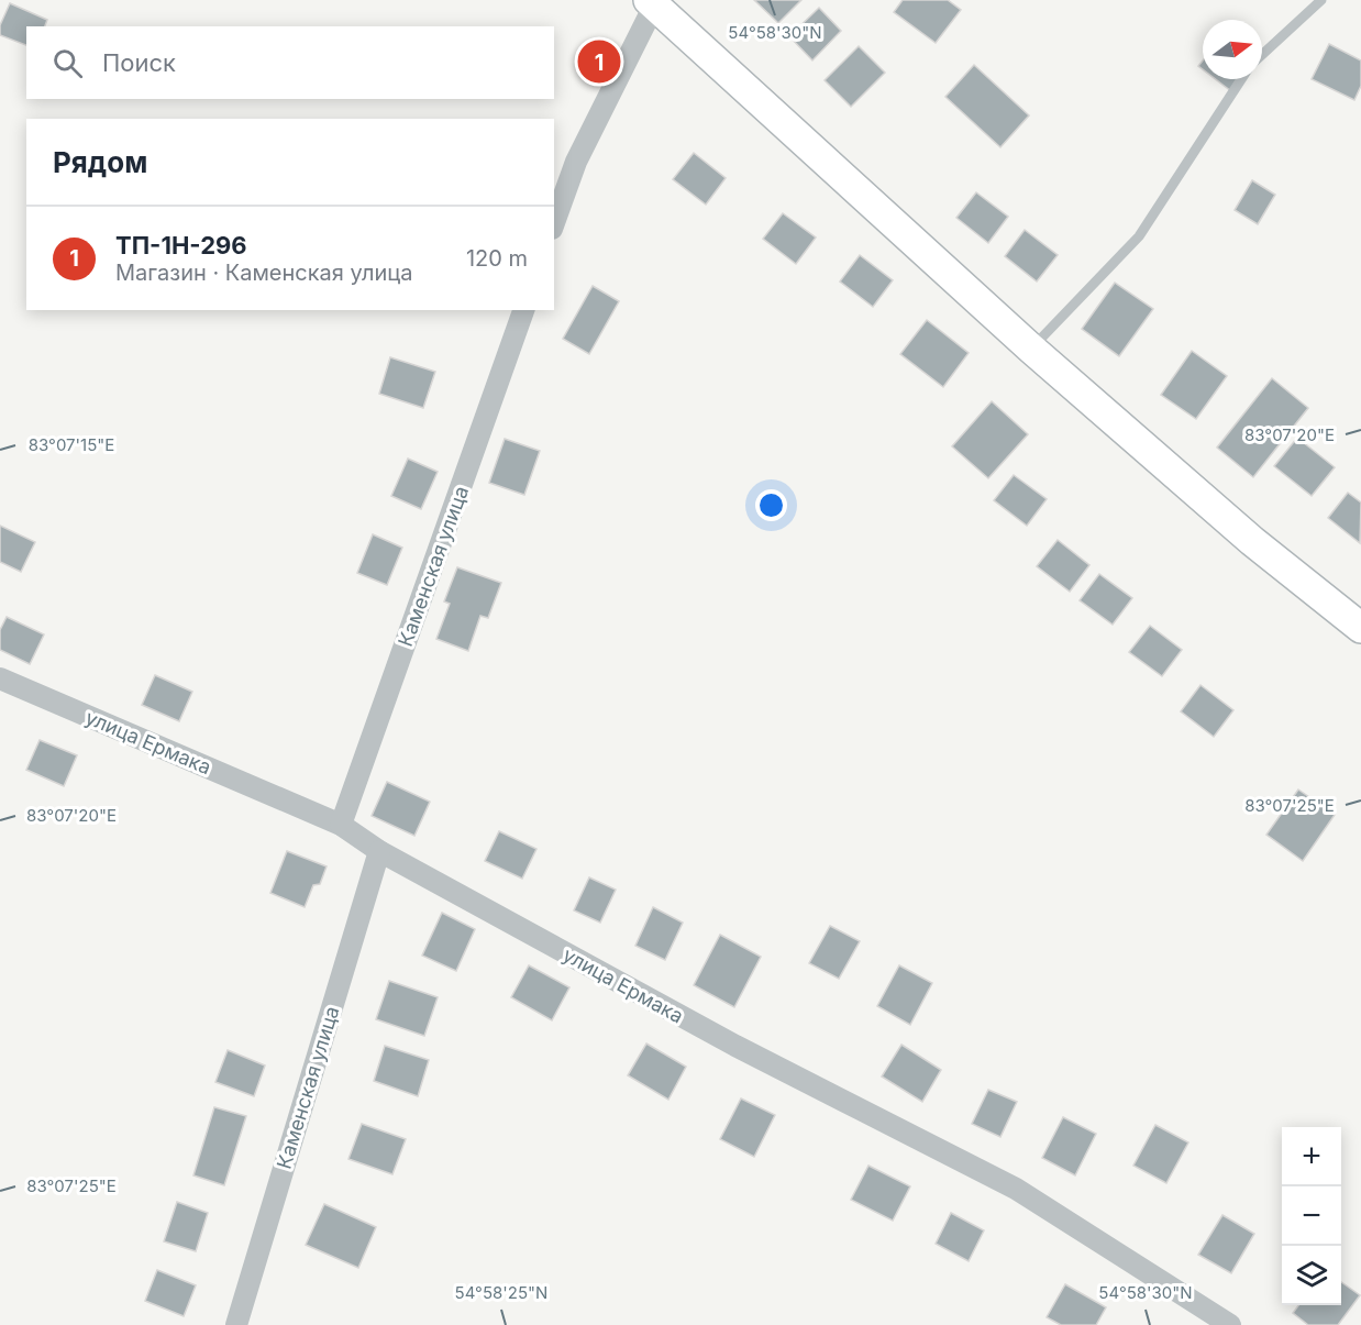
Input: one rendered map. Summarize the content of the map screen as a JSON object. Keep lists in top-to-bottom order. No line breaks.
{"streets":{"street":["Каменская улица","улица Ермака"]},"crossings":[["Каменская улица","улица Ермака"]],"north":"right","page":{"search":"Поиск","pins":"1","heading":"Рядом","list":[{"mark":"1","name":"ТП-1Н-296","note":"Магазин · Каменская улица","value":"120 m"}],"map_buttons":["+","−"]},"coordinates":["54°58'30\"N","83°07'20\"E","83°07'15\"E","83°07'25\"E","54°58'25\"N"]}
